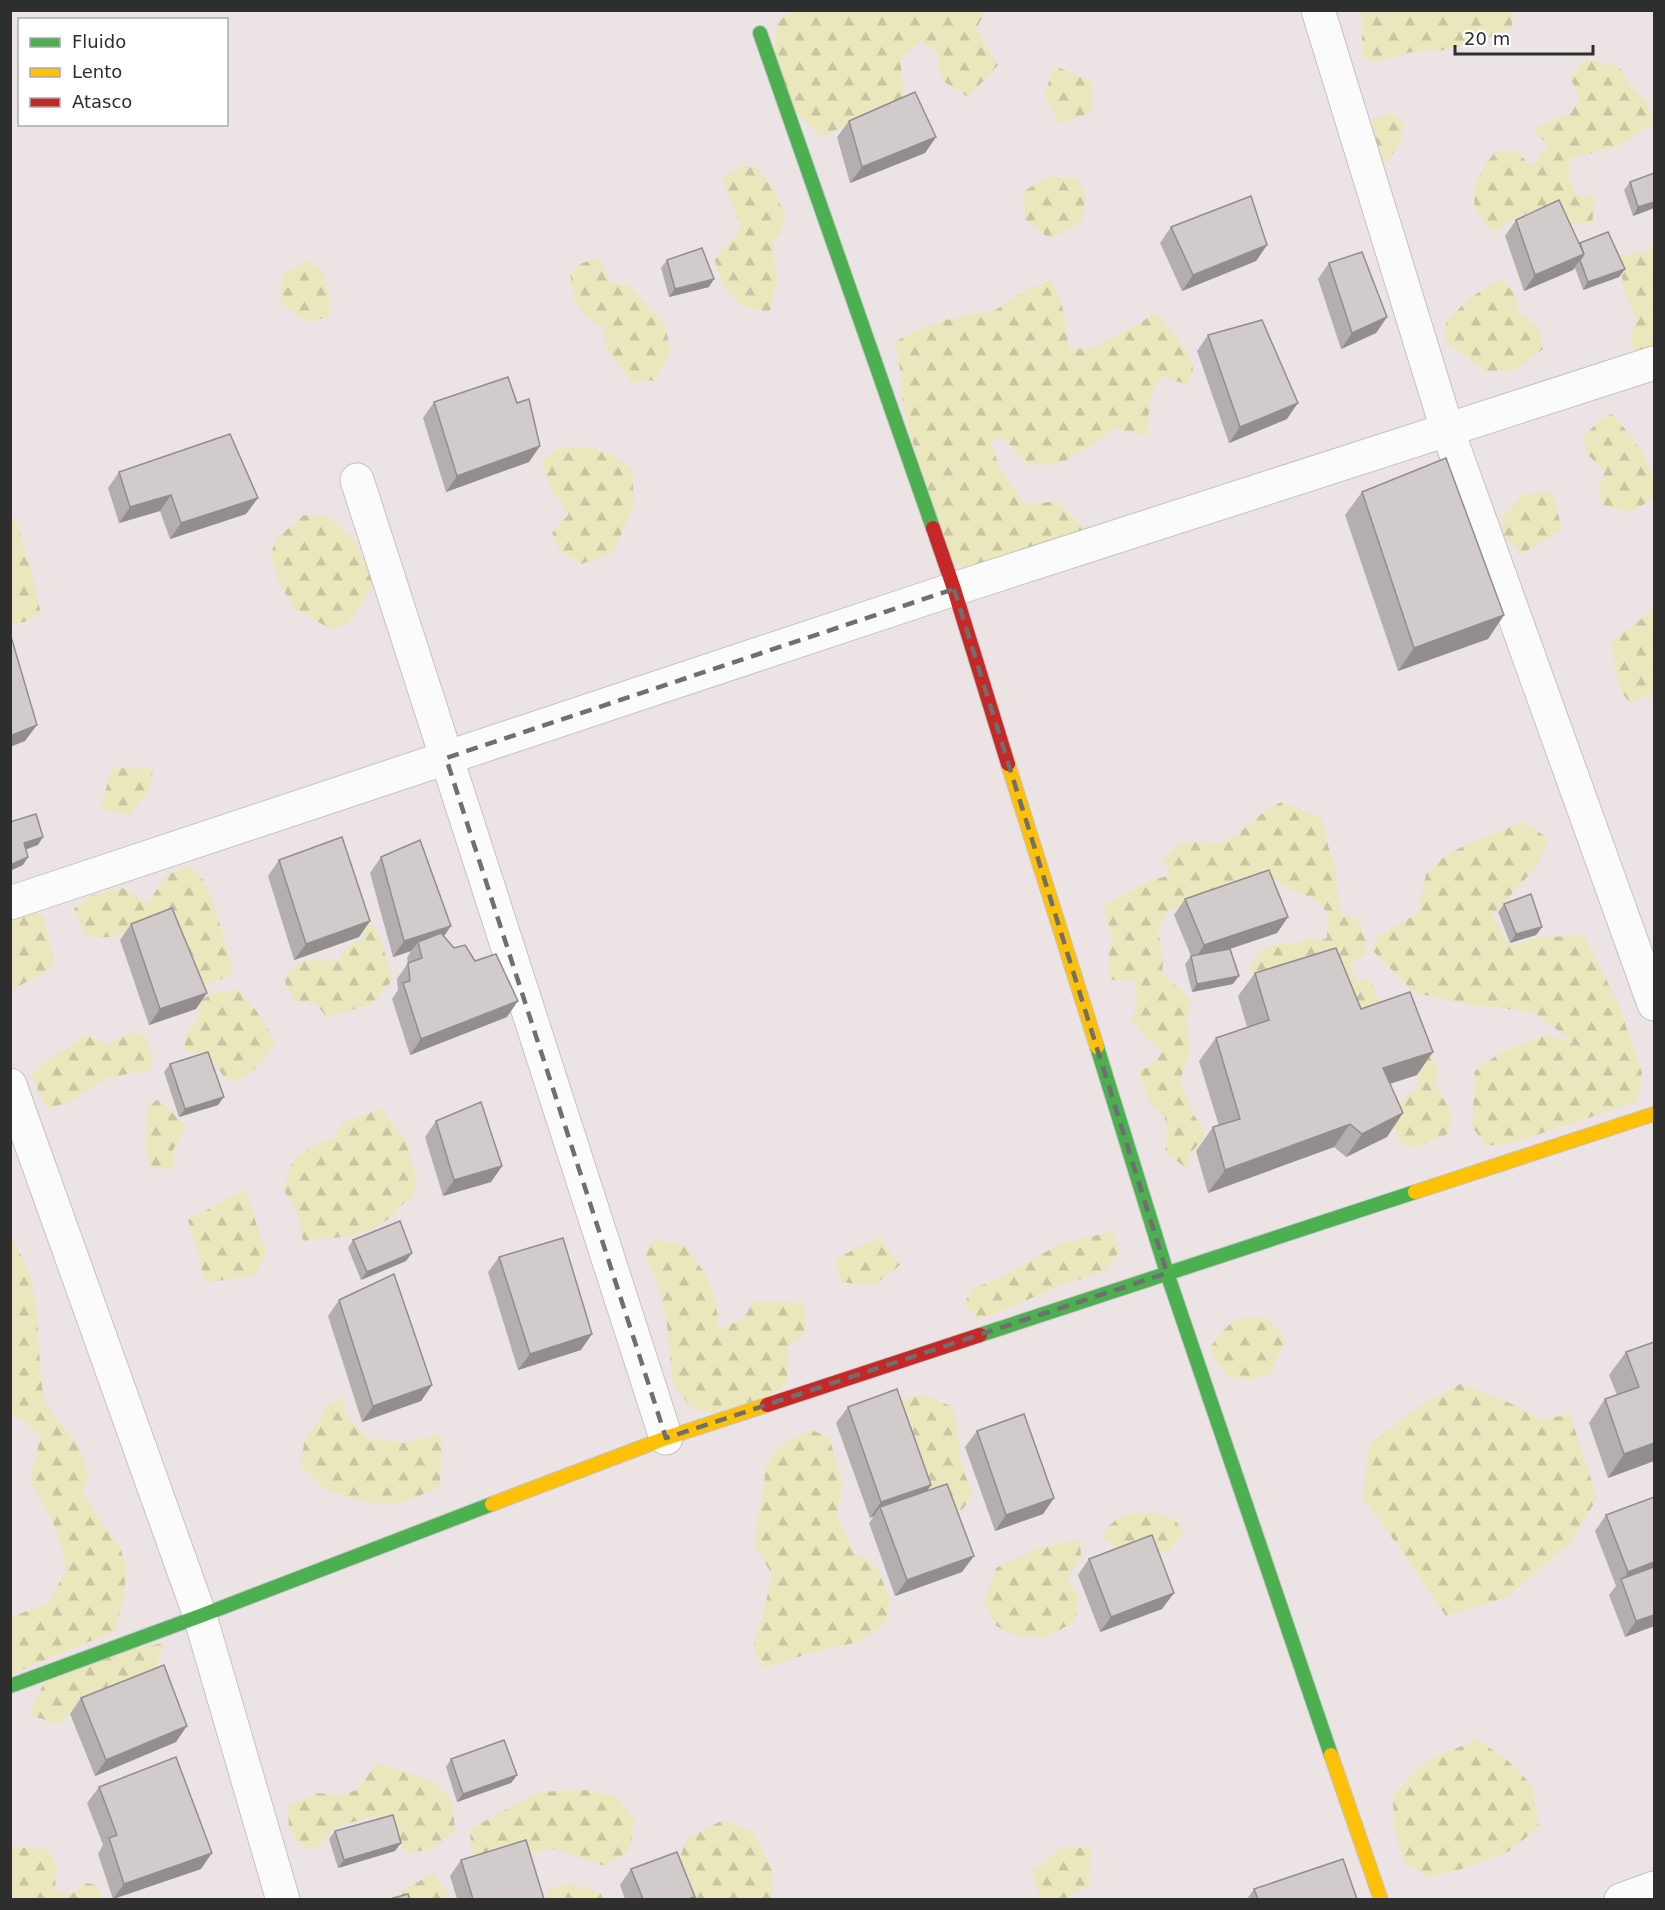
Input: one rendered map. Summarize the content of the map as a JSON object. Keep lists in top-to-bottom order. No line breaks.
{"legend":["Fluido","Lento","Atasco"],"scale_bar":"20 m"}
